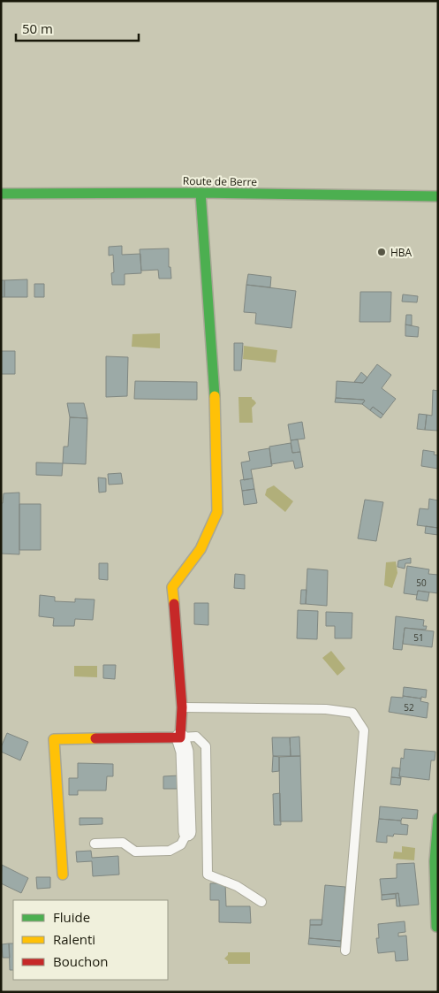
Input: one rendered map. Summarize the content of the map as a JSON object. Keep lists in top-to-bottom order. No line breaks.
{"streets":{"street":["Route de Berre"]},"places":["HBA"],"house_numbers":["50","51","52"],"legend":["Fluide","Ralenti","Bouchon"],"scale_bar":"50 m"}
